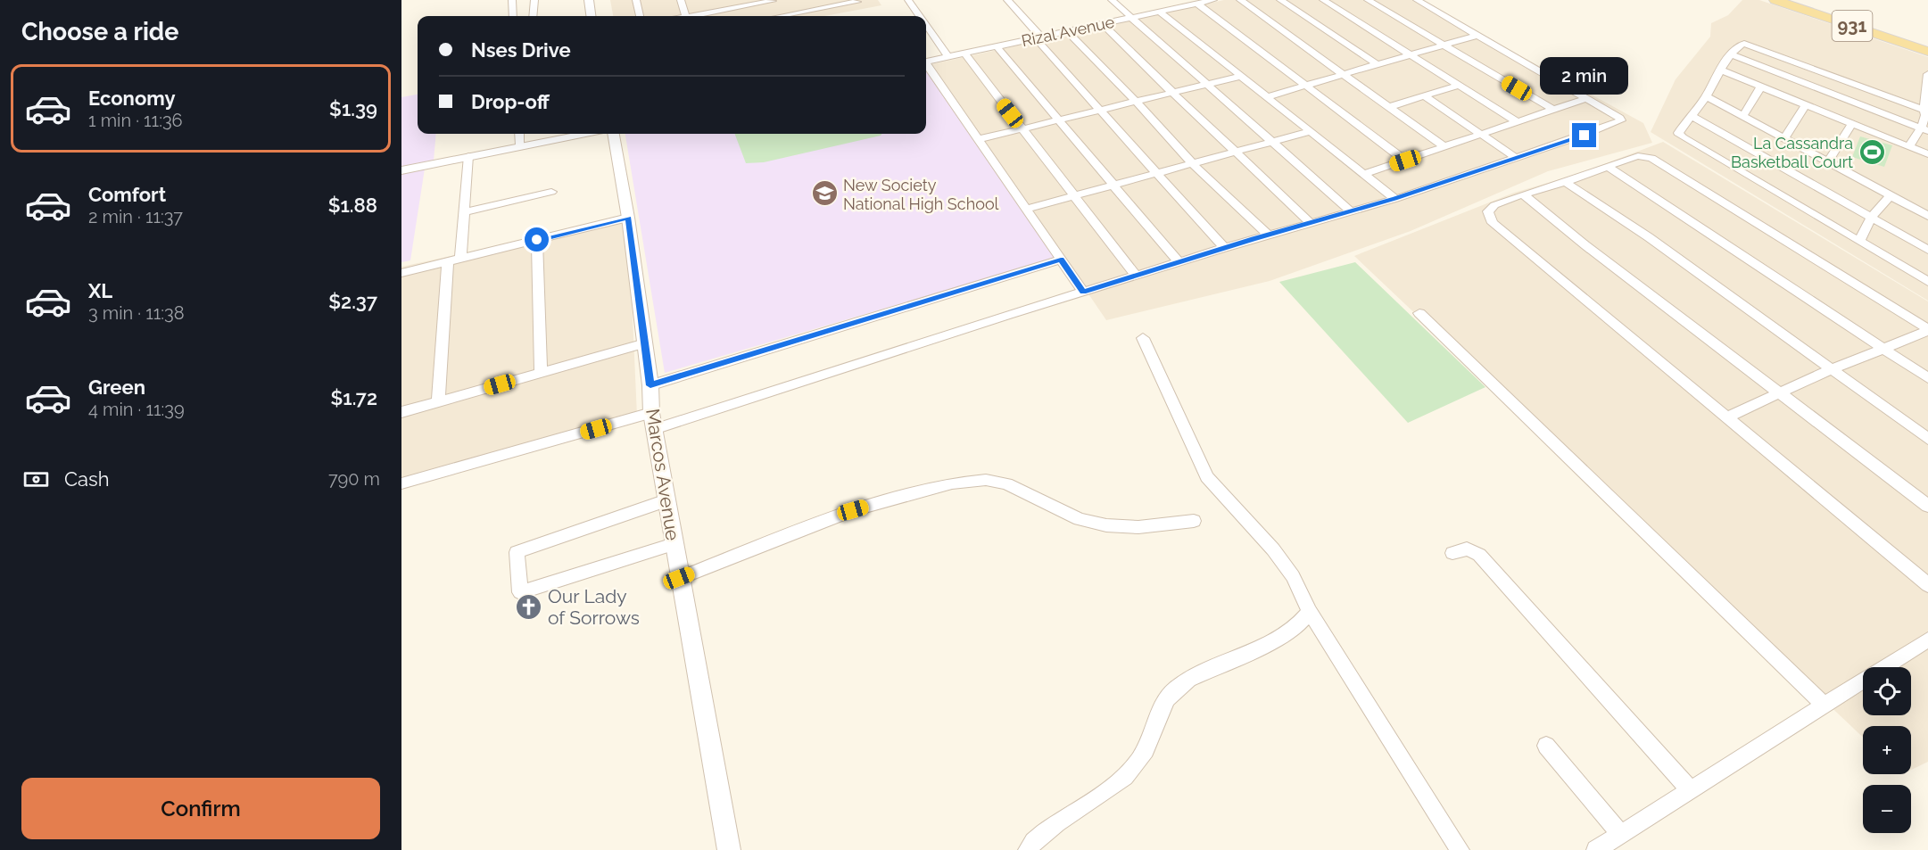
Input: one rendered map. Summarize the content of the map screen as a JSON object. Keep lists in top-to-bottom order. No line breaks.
{"streets":{"main road":["931"],"street":["Rizal Avenue","Marcos Avenue"]},"places":{"sports":["La Cassandra Basketball Court"],"school or university":["New Society National High School"],"church":["Our Lady of Sorrows"]},"page":{"heading":"Choose a ride","banner":["Nses Drive","Drop-off"],"bubble":"2 min","list":[{"name":"Economy","note":"1 min · 11:36","value":"$1.39"},{"name":"Comfort","note":"2 min · 11:37","value":"$1.88"},{"name":"XL","note":"3 min · 11:38","value":"$2.37"},{"name":"Green","note":"4 min · 11:39","value":"$1.72"}],"pay":["Cash","790 m"],"map_buttons":["+","−"],"buttons":"Confirm"}}
